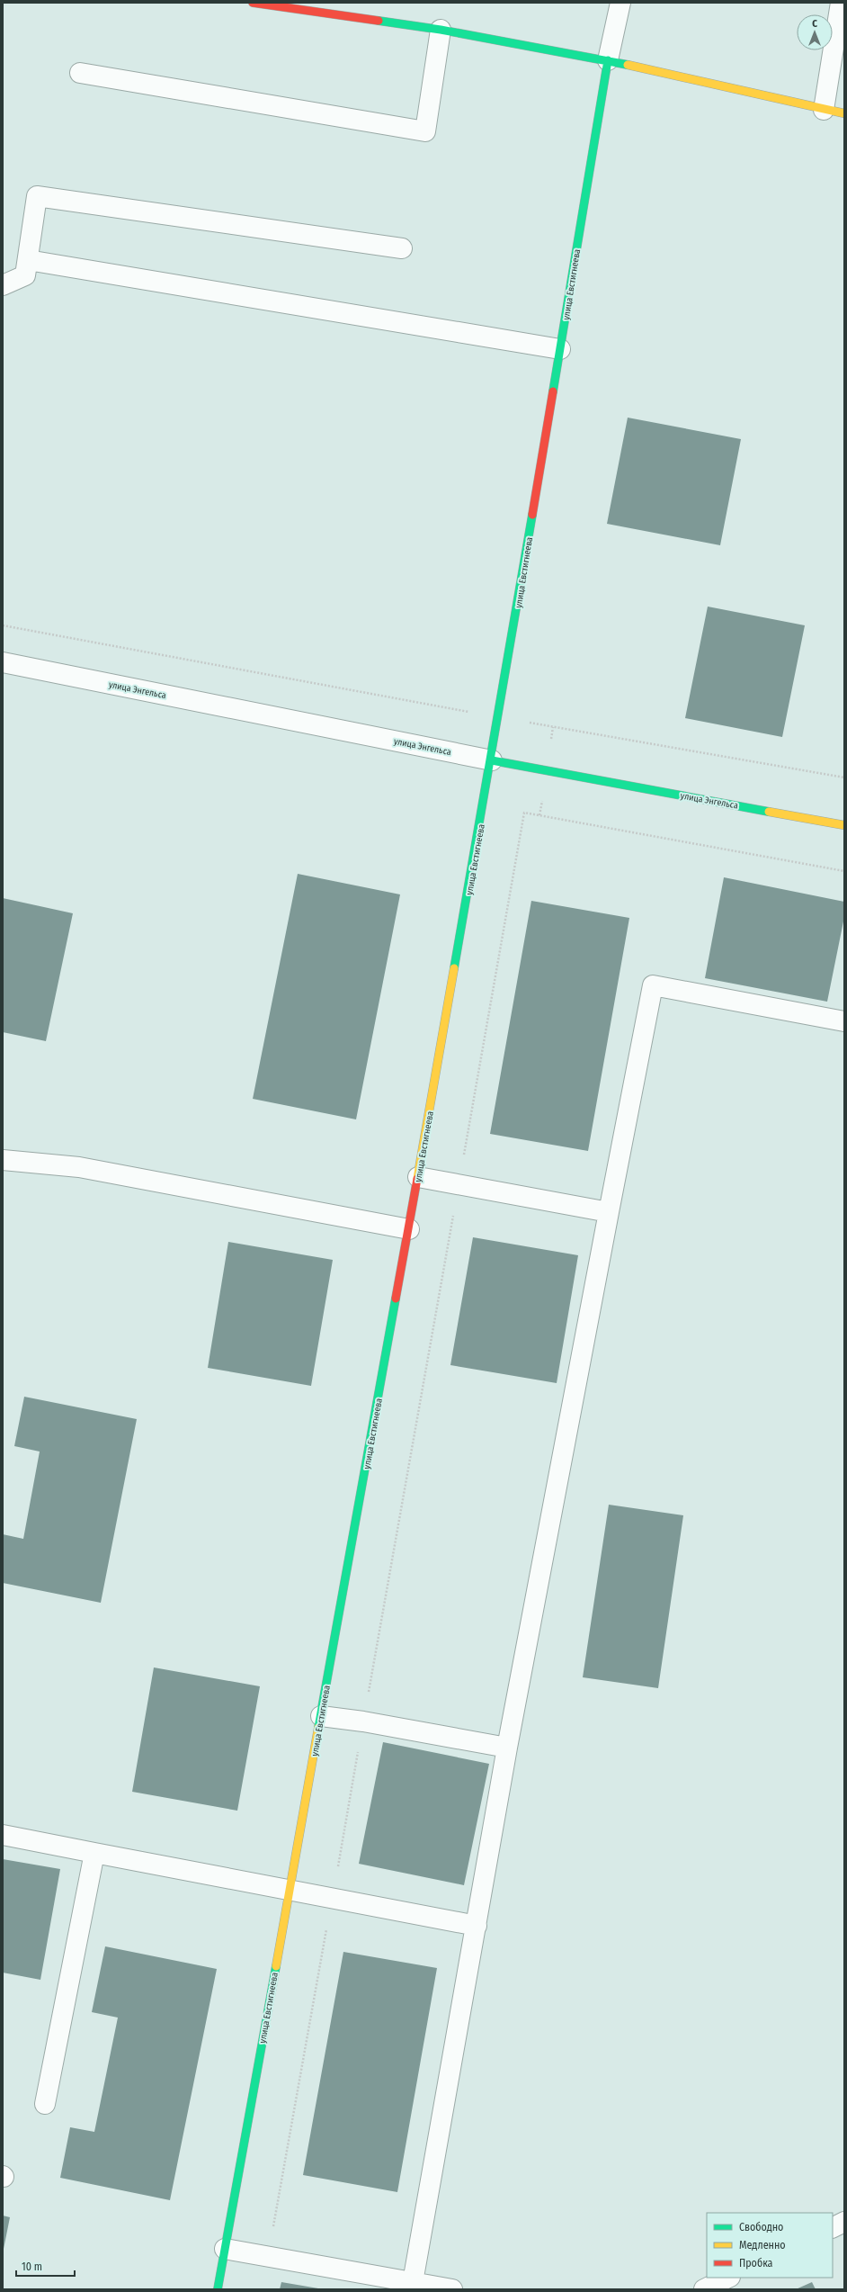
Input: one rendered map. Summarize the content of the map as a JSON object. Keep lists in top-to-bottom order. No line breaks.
{"streets":{"main road":["улица Евстигнеева","улица Энгельса"]},"crossings":[["улица Евстигнеева","улица Энгельса"]],"legend":["Свободно","Медленно","Пробка"],"scale_bar":"10 m","north":"top"}
